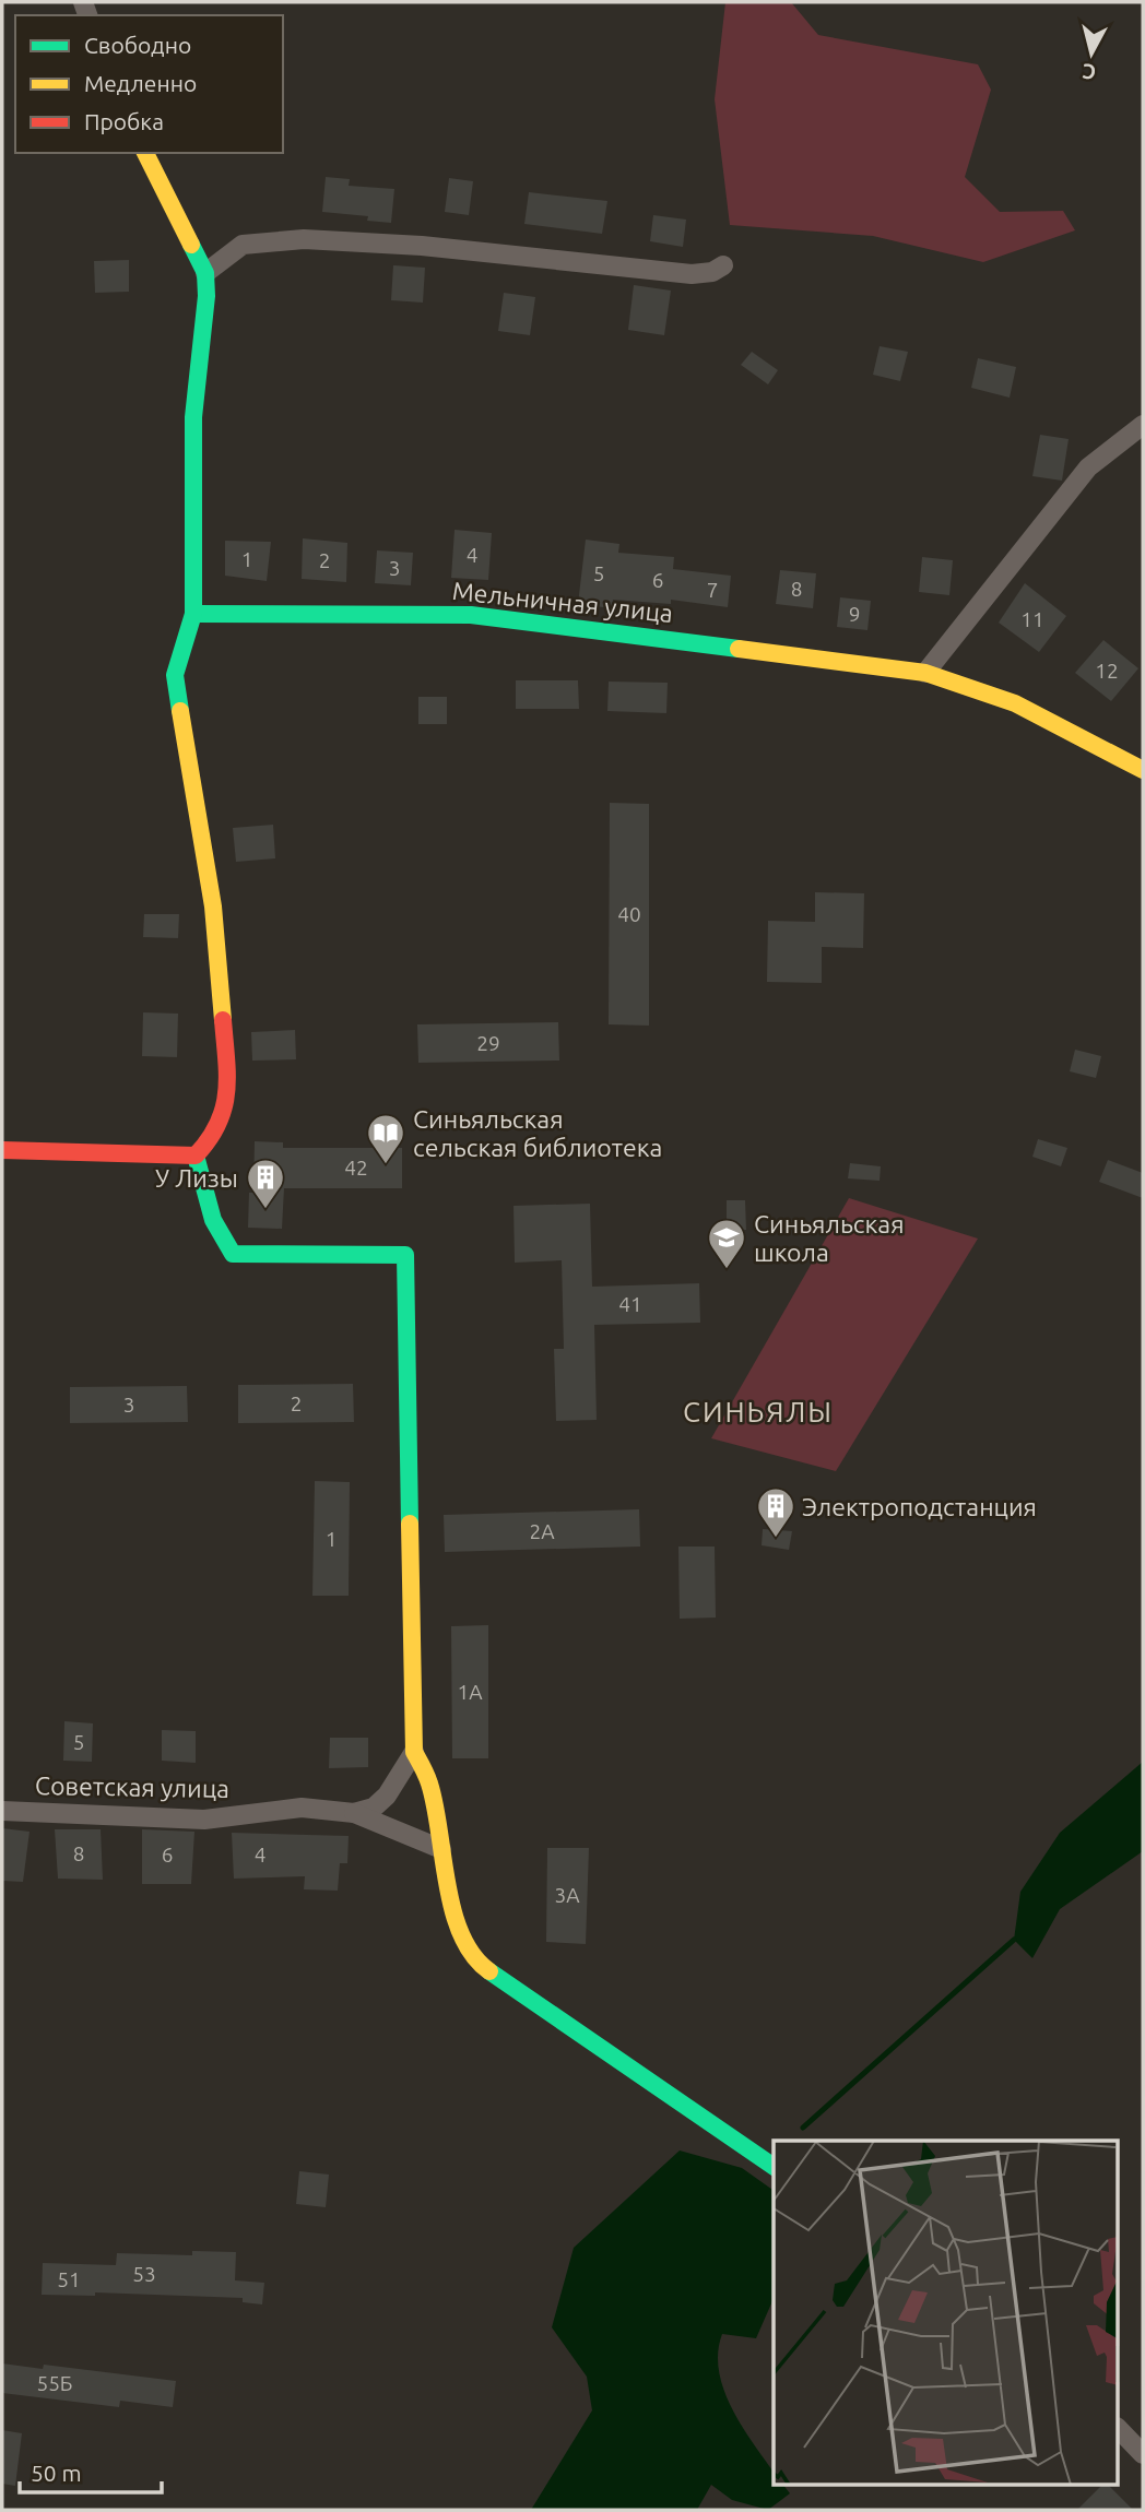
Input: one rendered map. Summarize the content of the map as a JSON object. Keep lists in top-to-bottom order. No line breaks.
{"streets":{"street":["Мельничная улица","Советская улица"]},"districts":["СИНЬЯЛЫ"],"places":{"library":["Синьяльская сельская библиотека"],"building":["У Лизы","Электроподстанция"],"school or university":["Синьяльская школа"]},"house_numbers":["4","1","2","3","5","6","8","7","9","11","12","40","29","42","41","2","3","2А","1","1А","5","8","6","4","3А","53","51","55Б"],"legend":["Свободно","Медленно","Пробка"],"scale_bar":"50 m","north":"bottom"}
